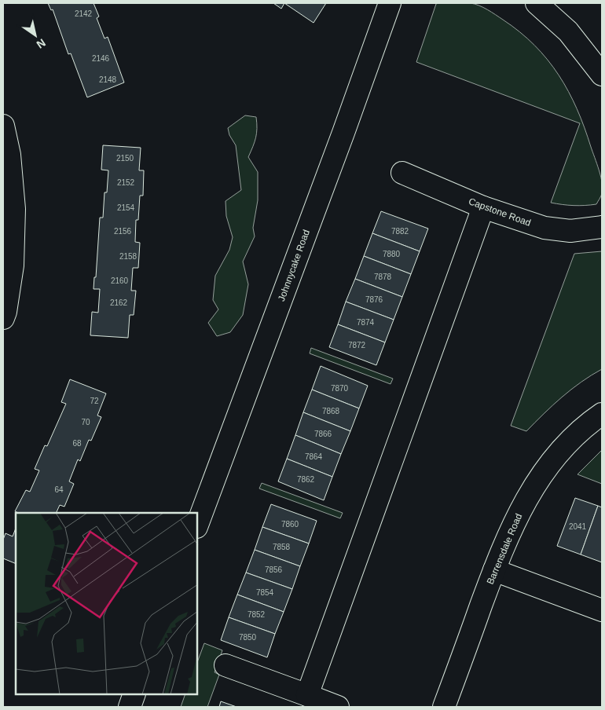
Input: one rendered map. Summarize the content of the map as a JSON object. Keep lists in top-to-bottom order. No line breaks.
{"streets":{"street":["Capstone Road","Johnnycake Road","Barrensdale Road"]},"house_numbers":["2142","2146","2148","2150","2152","2154","2156","7882","7880","2158","7878","2160","7876","2162","7874","7872","7870","72","7868","70","7866","68","7864","7862","64","7860","2041","7858","7856","7854","7852","7850"],"north":"bottom right"}
